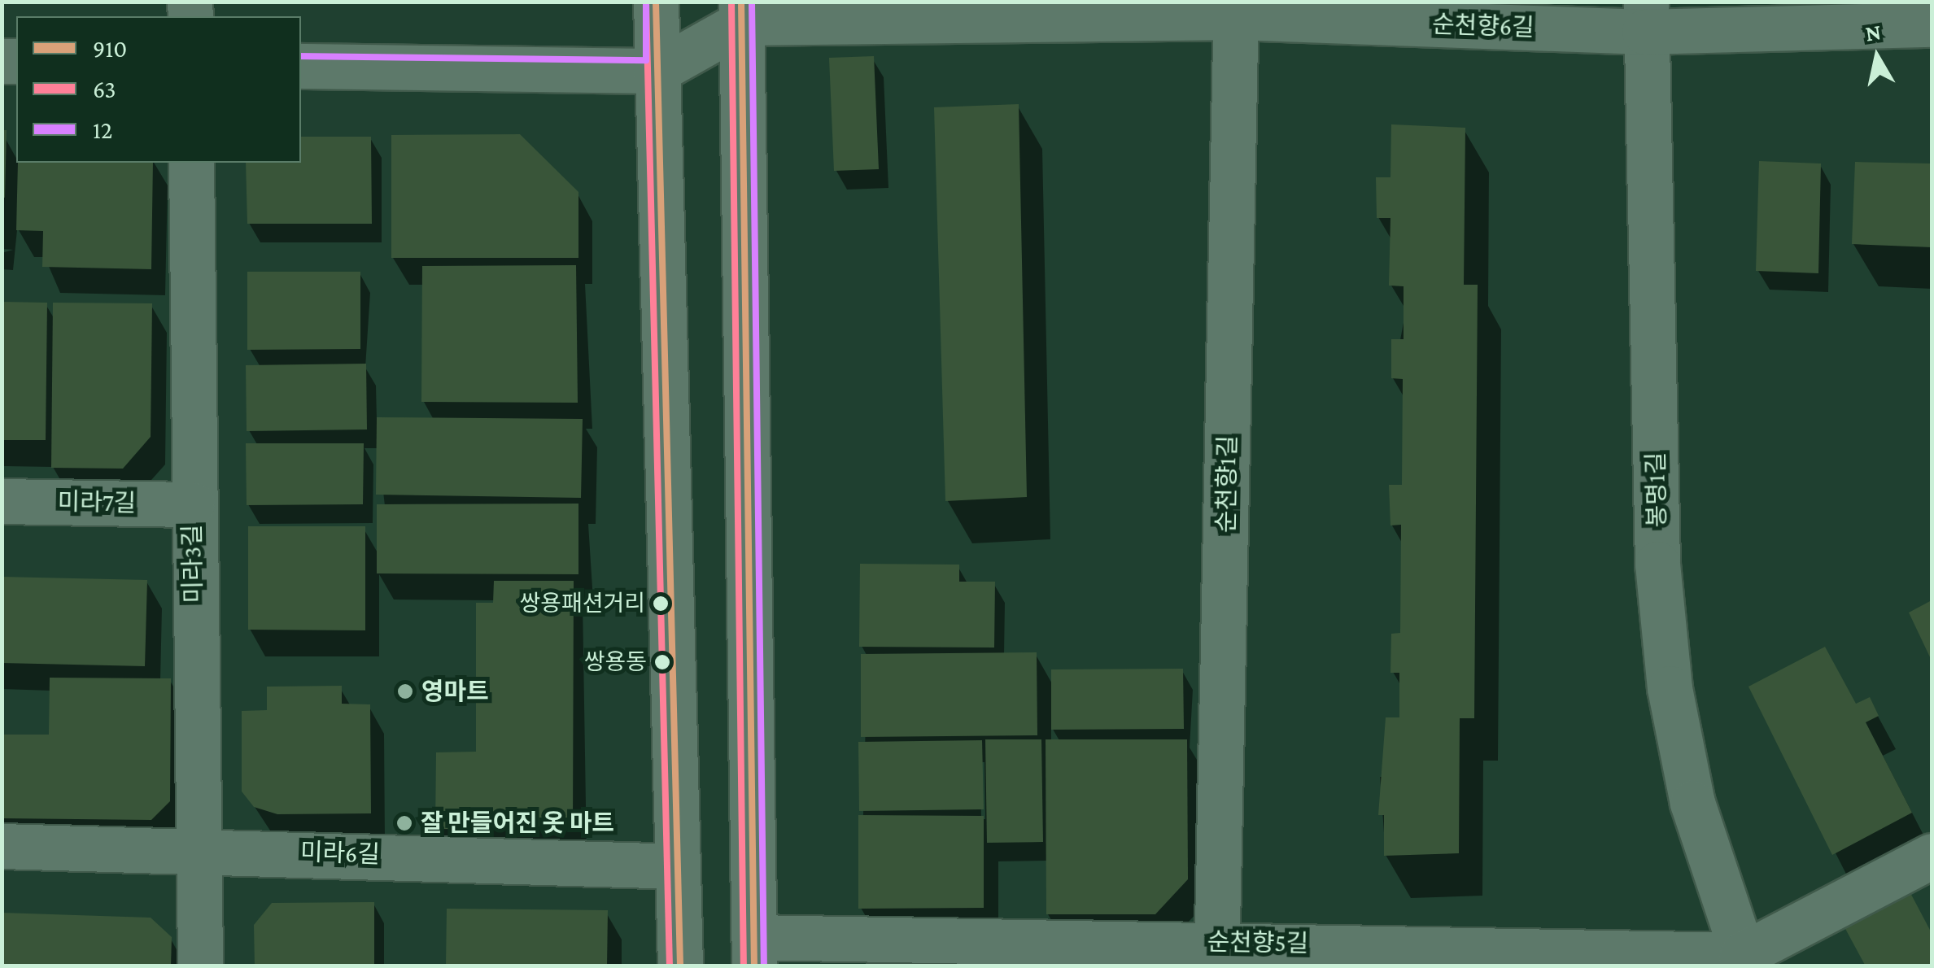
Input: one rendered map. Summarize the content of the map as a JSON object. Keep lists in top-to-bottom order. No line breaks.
{"streets":{"street":["순천향6길","순천향1길","봉명1길","미라7길","미라3길","미라6길","순천향5길"]},"crossings":[["순천향6길","순천향1길"],["순천향6길","봉명1길"],["순천향1길","순천향5길"],["봉명1길","순천향5길"],["미라7길","미라3길"],["미라3길","미라6길"]],"places":["쌍용패션거리","쌍용동","영마트","잘 만들어진 옷 마트"],"lines":["transit line 910","transit line 63","transit line 12"],"legend":["910","63","12"],"north":"top"}
